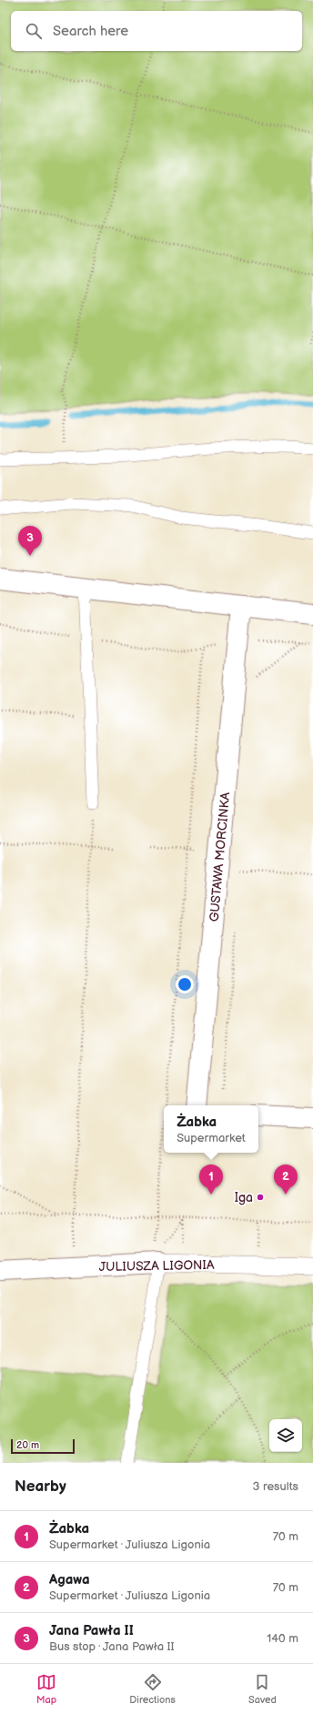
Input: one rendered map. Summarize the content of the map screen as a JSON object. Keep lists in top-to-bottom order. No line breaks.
{"streets":{"street":["GUSTAWA MORCINKA","JULIUSZA LIGONIA"]},"places":["Iga"],"scale_bar":"20 m","page":{"search":"Search here","pins":["3","1","2"],"popup":["Żabka","Supermarket"],"scale":"20 m","heading":["Nearby","3 results"],"list":[{"mark":"1","name":"Żabka","note":"Supermarket · Juliusza Ligonia","value":"70 m"},{"mark":"2","name":"Agawa","note":"Supermarket · Juliusza Ligonia","value":"70 m"},{"mark":"3","name":"Jana Pawła II","note":"Bus stop · Jana Pawła II","value":"140 m"}],"nav":["Map","Directions","Saved"]}}
